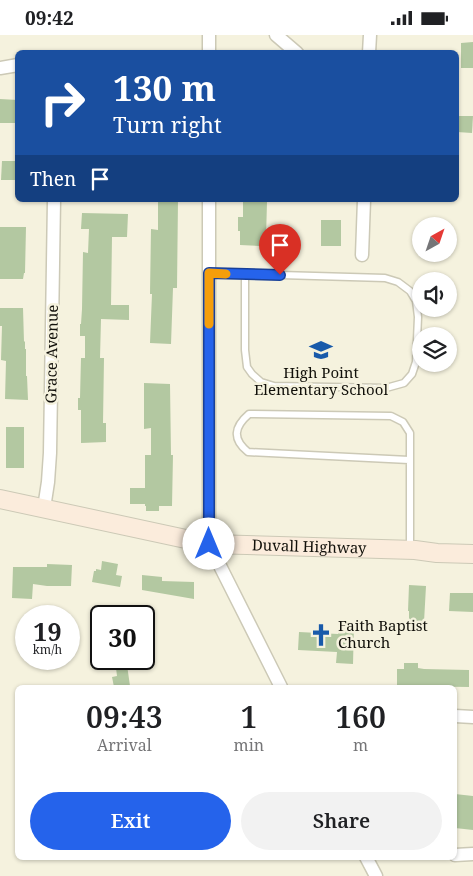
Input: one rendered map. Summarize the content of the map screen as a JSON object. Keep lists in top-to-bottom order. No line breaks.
{"streets":{"street":["Grace Avenue","Duvall Highway"]},"crossings":[["Grace Avenue","Duvall Highway"]],"places":{"school or university":["High Point Elementary School"],"church":["Faith Baptist Church"]},"north":"top right","page":{"status":"09:42","turn":["130 m","Turn right"],"then":"Then","speed":"19 km/h","limit":"30","eta":["09:43","Arrival","1","min","160","m"],"buttons":["Exit","Share"]}}
